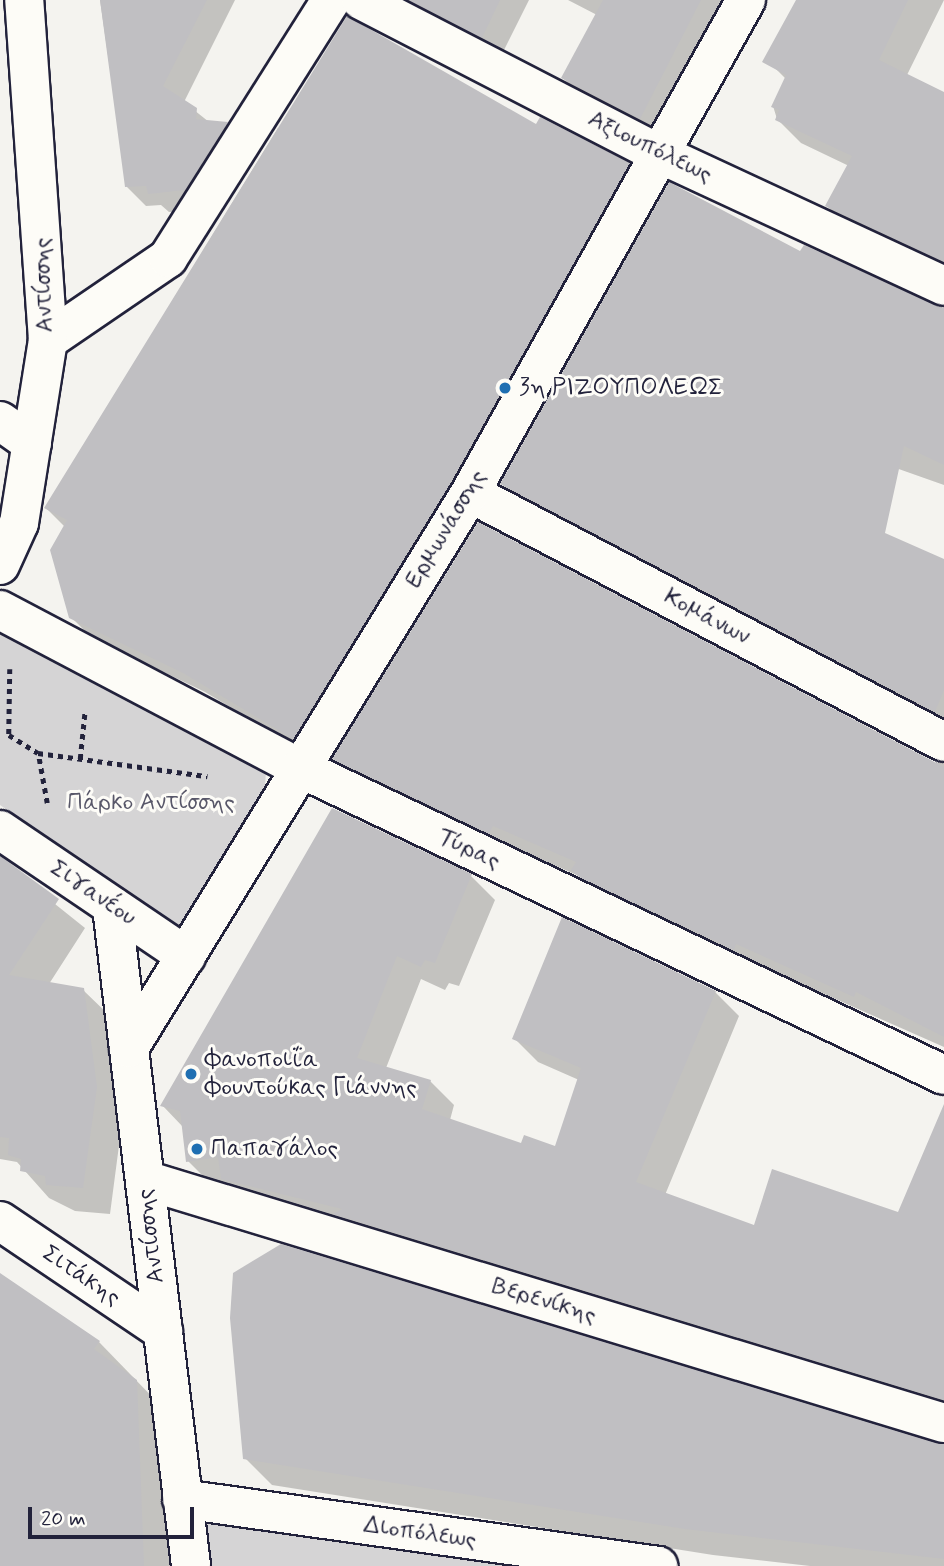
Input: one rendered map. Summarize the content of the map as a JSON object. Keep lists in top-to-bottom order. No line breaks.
{"streets":{"street":["Αξιουπόλεως","Αντίσσης","Ερμωνάσσης","Κομάνων","Τύρας","Σιγανέου","Σιτάκης","Βερενίκης","Διοπόλεως"]},"crossings":[["Αξιουπόλεως","Ερμωνάσσης"],["Αντίσσης","Ερμωνάσσης"],["Αντίσσης","Σιγανέου"],["Αντίσσης","Σιτάκης"],["Αντίσσης","Βερενίκης"],["Αντίσσης","Διοπόλεως"],["Ερμωνάσσης","Κομάνων"],["Ερμωνάσσης","Τύρας"],["Ερμωνάσσης","Σιγανέου"]],"parks":["Πάρκο Αντίσσης"],"places":["3η ΡΙΖΟΥΠΟΛΕΩΣ","Φανοποιΐα Φουντούκας Γιάννης","Παπαγάλος"],"scale_bar":"20 m"}
